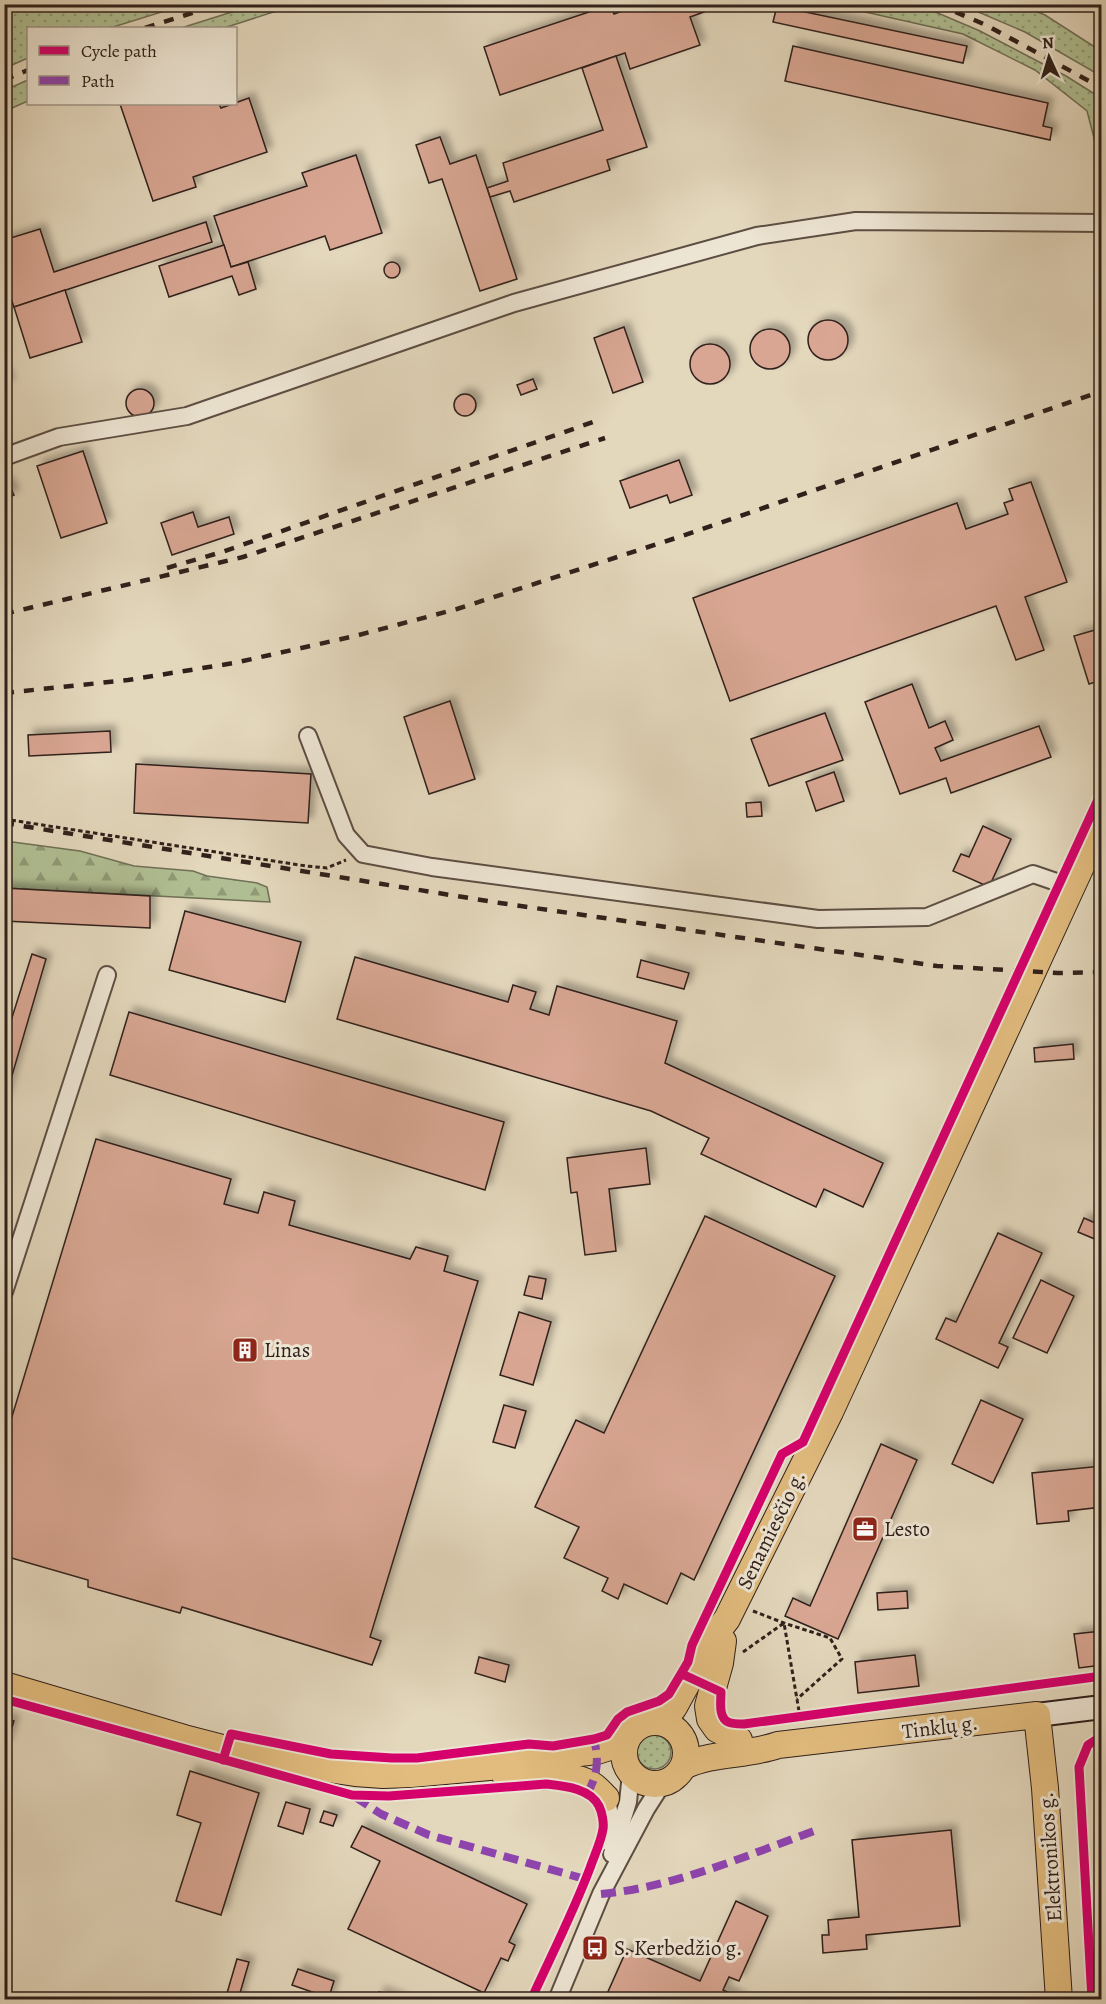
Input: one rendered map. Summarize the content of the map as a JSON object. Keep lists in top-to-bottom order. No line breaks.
{"streets":{"main road":["Senamiesčio g.","Tinklų g.","Elektronikos g."]},"crossings":[["Senamiesčio g.","Tinklų g."],["Tinklų g.","Elektronikos g."]],"places":{"building":["Linas"],"office":["Lesto"],"bus stop":["S. Kerbedžio g."]},"legend":["Cycle path","Path"],"north":"top"}
